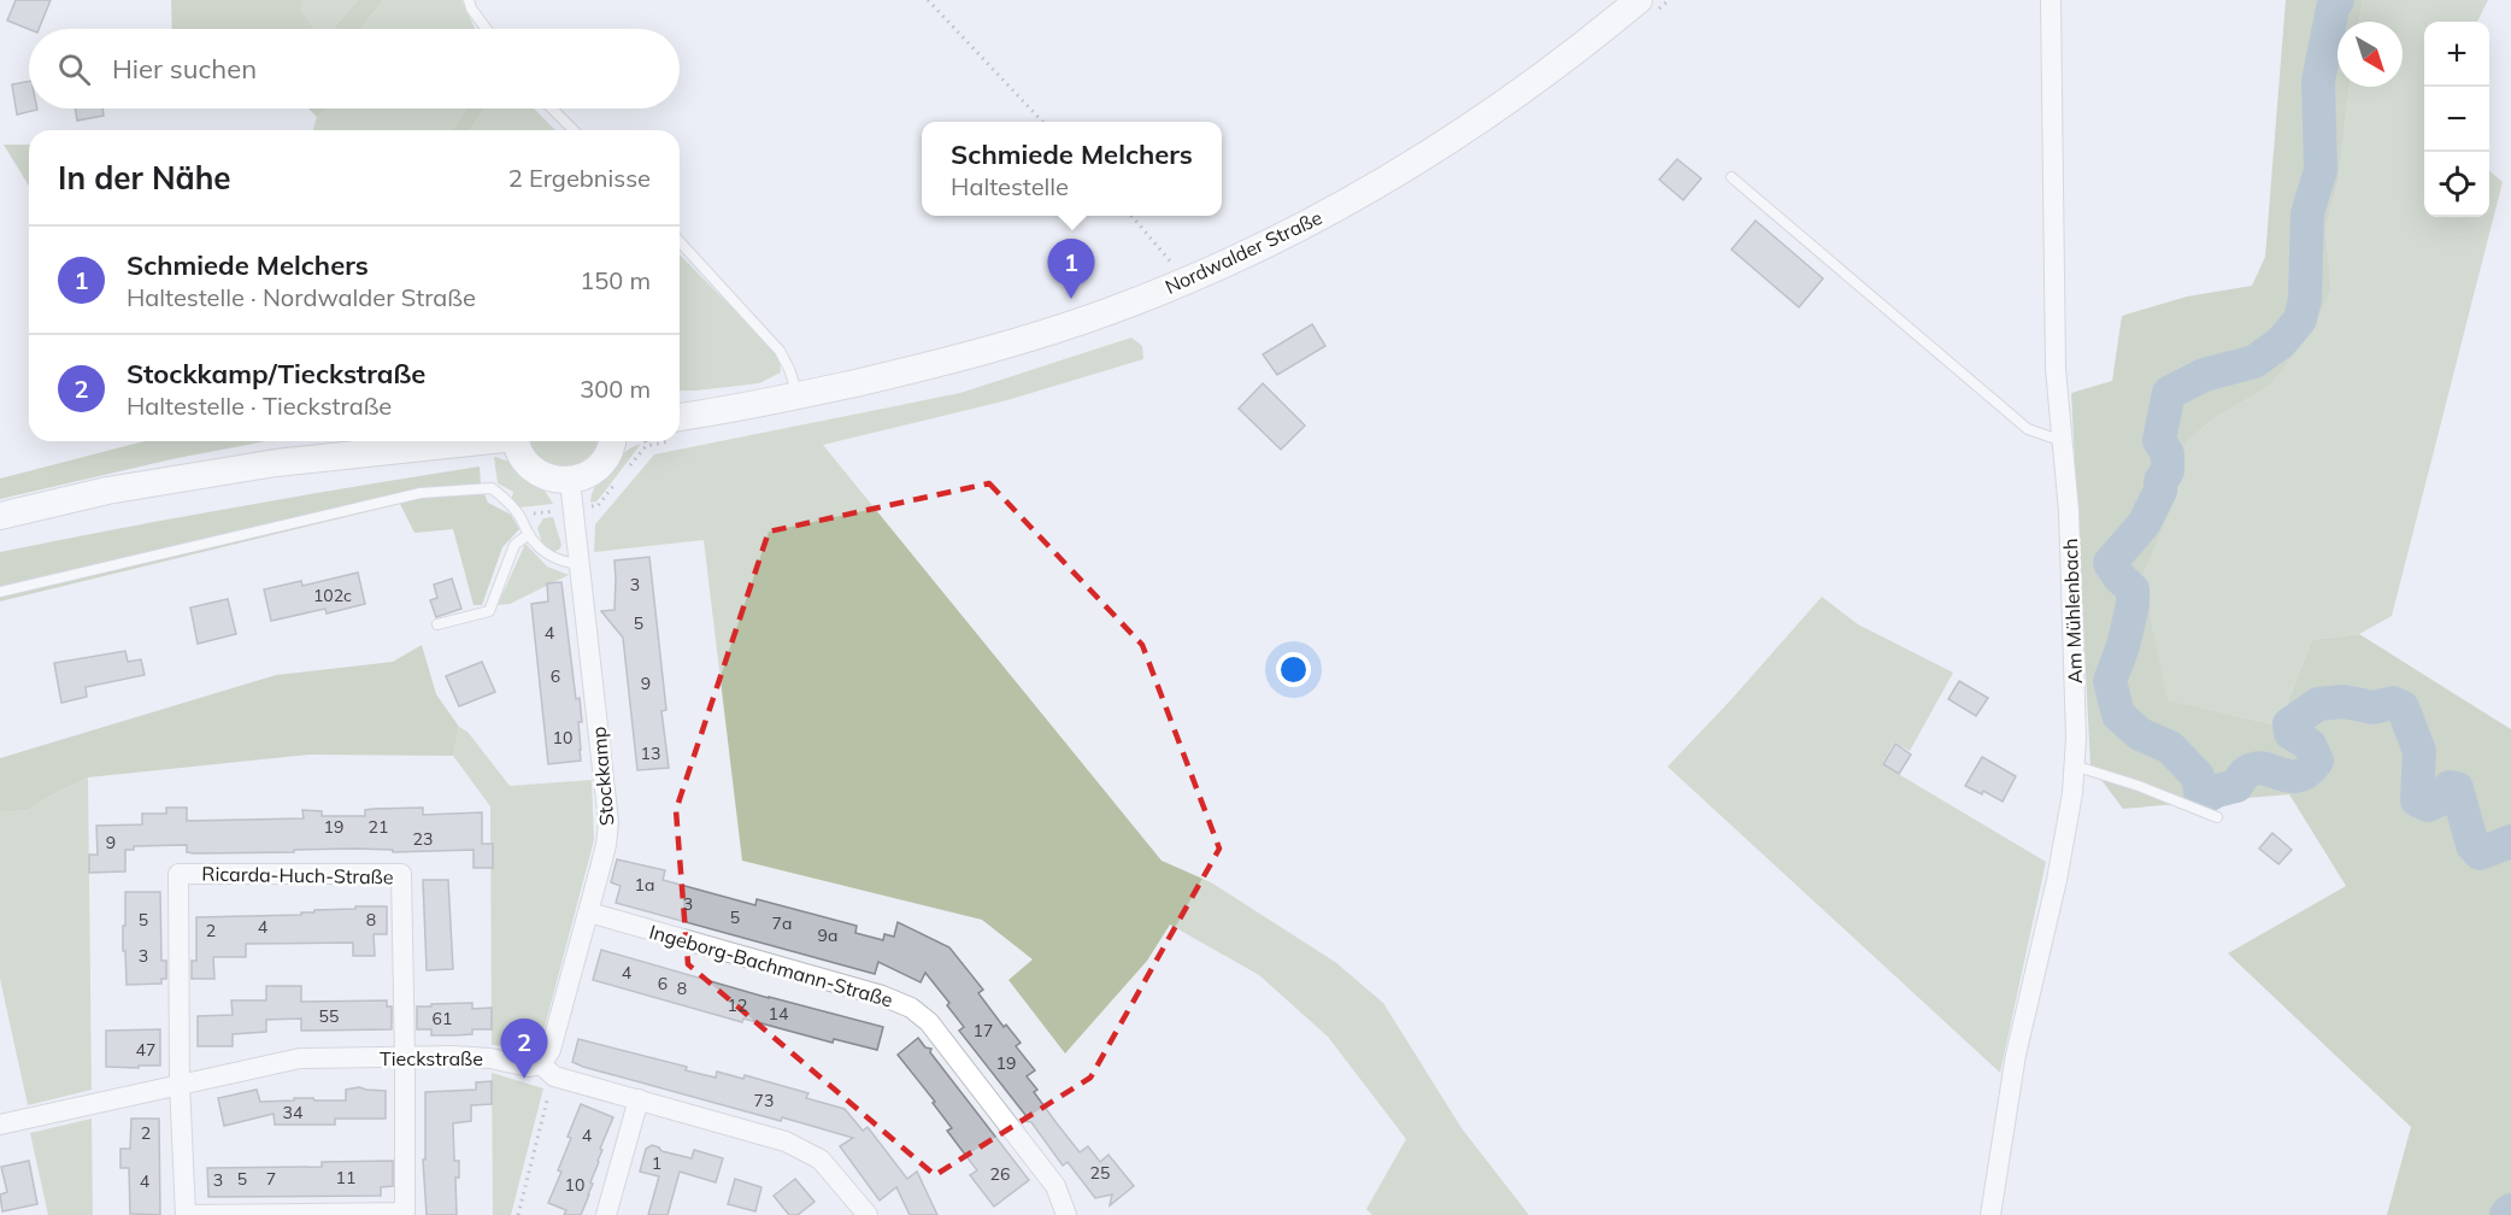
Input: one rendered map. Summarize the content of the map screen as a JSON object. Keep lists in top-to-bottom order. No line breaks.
{"streets":{"main road":["Nordwalder Straße"],"street":["Am Mühlenbach","Stockkamp","Ricarda-Huch-Straße","Ingeborg-Bachmann-Straße","Tieckstraße"]},"crossings":[["Stockkamp","Ingeborg-Bachmann-Straße"],["Stockkamp","Tieckstraße"],["Ricarda-Huch-Straße","Tieckstraße"]],"house_numbers":["3","102c","5","4","6","9","10","13","19","21","23","9","1a","3","5","5","8","7a","4","2","9a","3","4","6","8","12","14","55","61","17","47","19","73","34","2","4","1","25","26","11","5","7","3","4","10"],"north":"bottom right","page":{"map_buttons":["+","−"],"search":"Hier suchen","popup":["Schmiede Melchers","Haltestelle"],"heading":["In der Nähe","2 Ergebnisse"],"list":[{"mark":"1","name":"Schmiede Melchers","note":"Haltestelle · Nordwalder Straße","value":"150 m"},{"mark":"2","name":"Stockkamp/Tieckstraße","note":"Haltestelle · Tieckstraße","value":"300 m"}],"pins":["1","2"]}}
